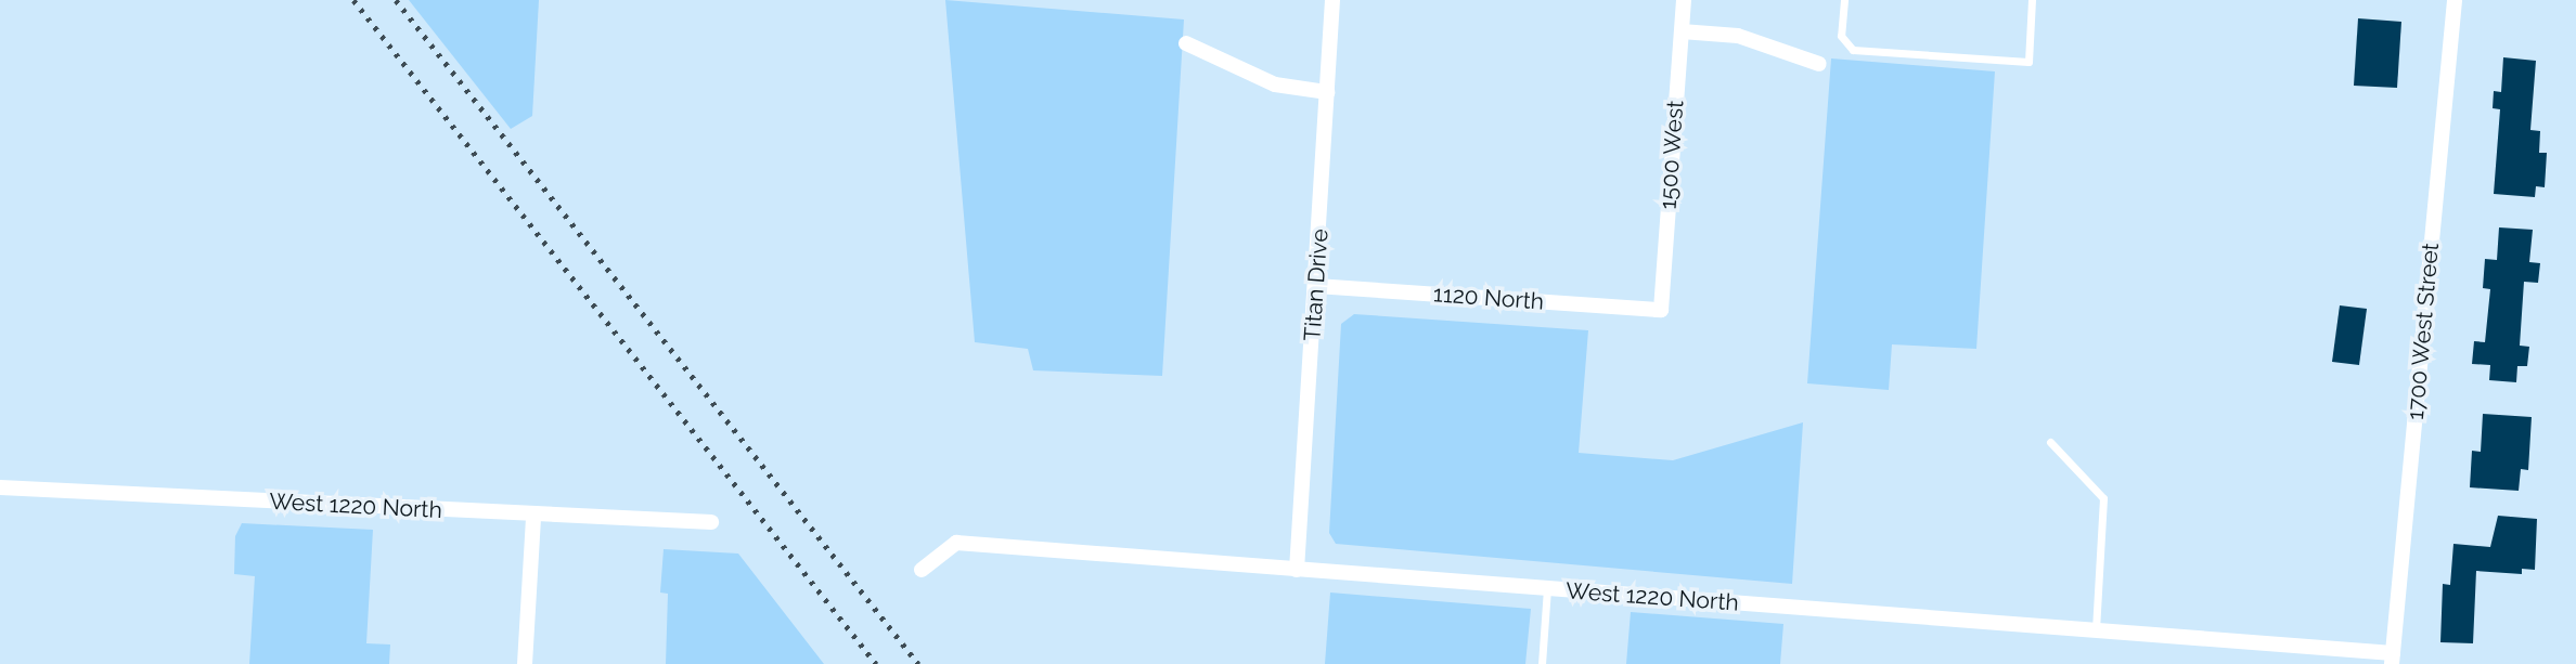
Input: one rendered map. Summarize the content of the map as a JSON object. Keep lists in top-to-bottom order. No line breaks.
{"streets":{"street":["1500 West","Titan Drive","1120 North","1700 West Street","West 1220 North"]},"crossings":[["1500 West","1120 North"],["Titan Drive","1120 North"],["Titan Drive","West 1220 North"],["1700 West Street","West 1220 North"]]}
